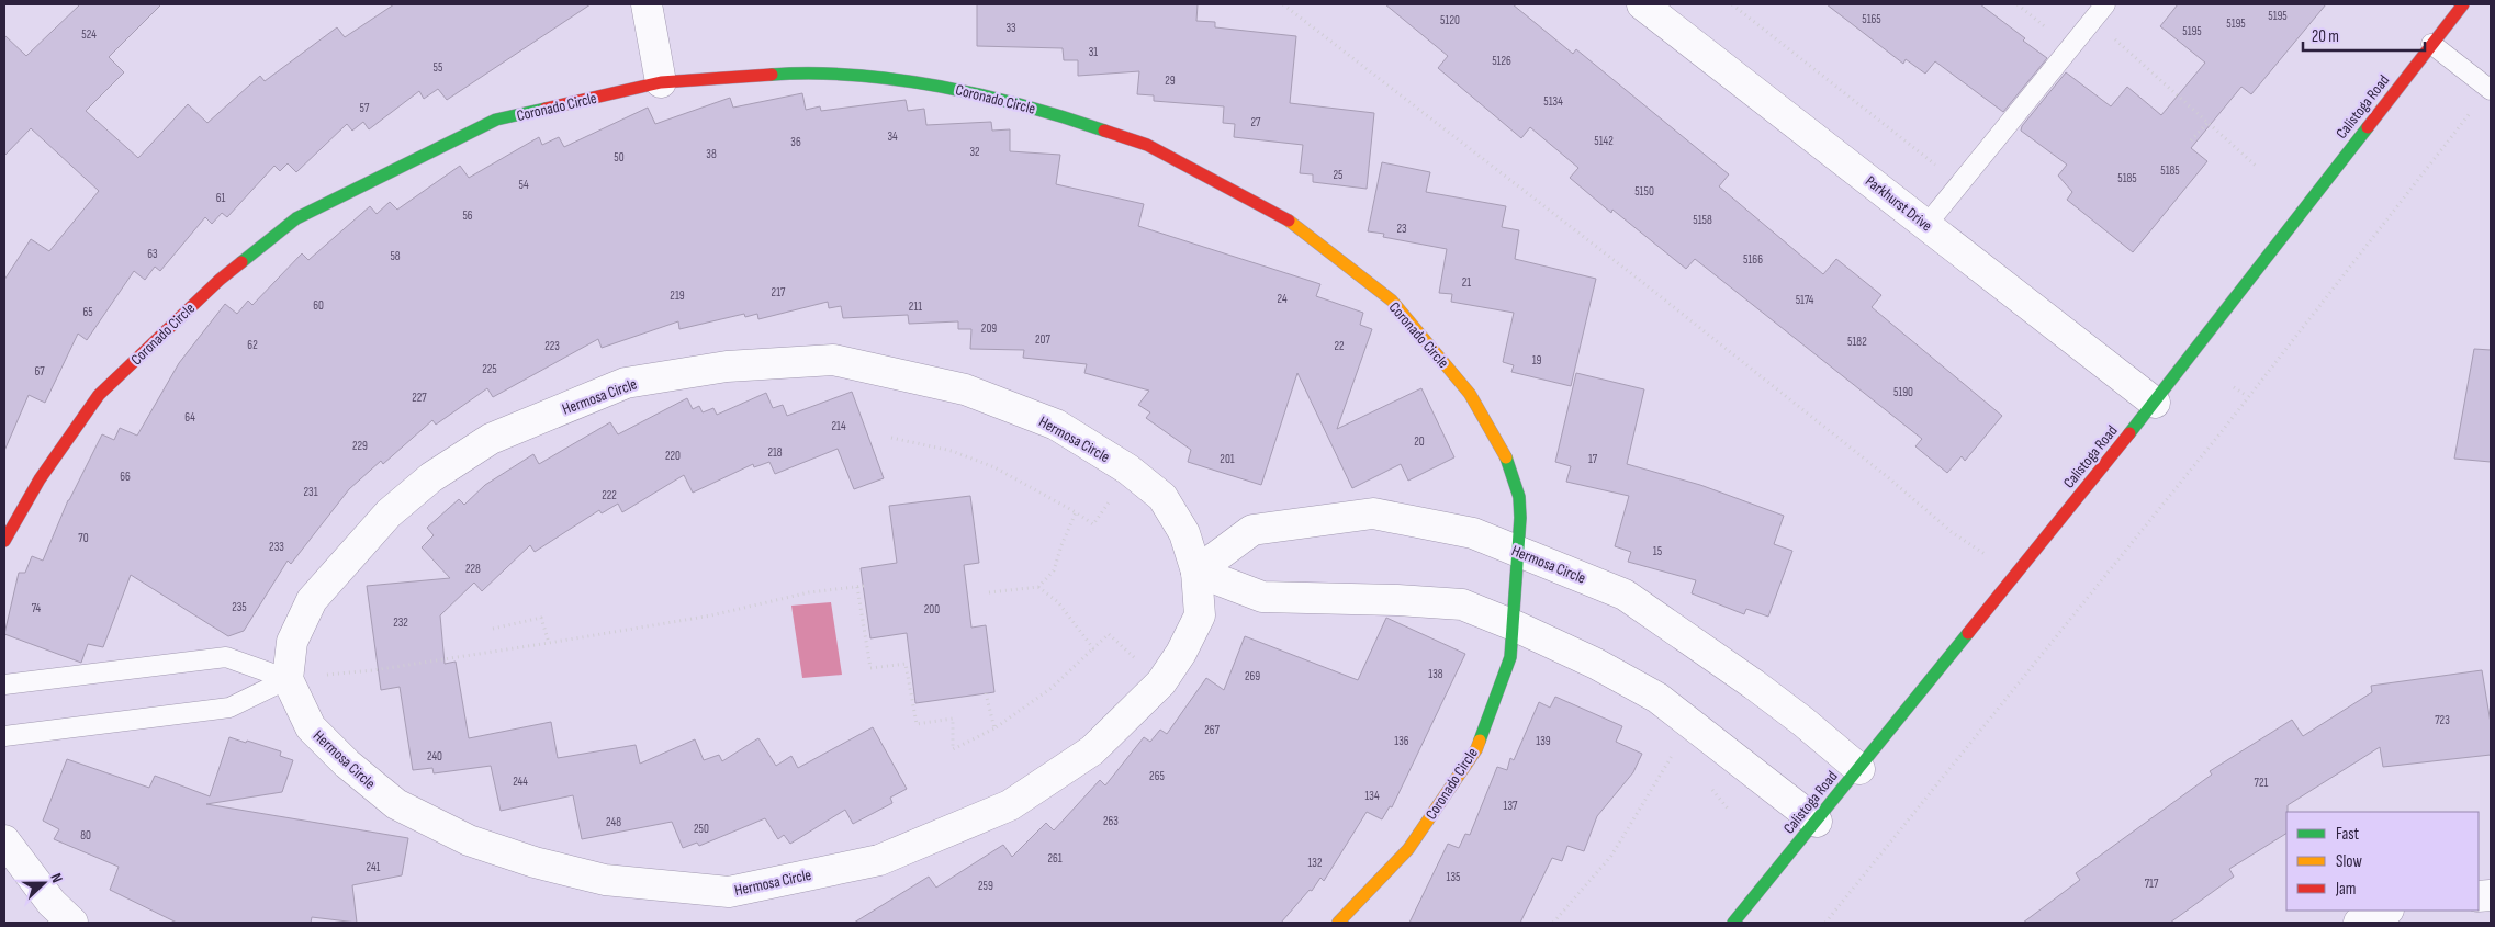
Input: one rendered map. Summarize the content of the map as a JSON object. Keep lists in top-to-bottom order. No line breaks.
{"streets":{"street":["Coronado Circle","Calistoga Road","Parkhurst Drive","Hermosa Circle"]},"crossings":[["Coronado Circle","Hermosa Circle"],["Calistoga Road","Parkhurst Drive"],["Calistoga Road","Hermosa Circle"]],"house_numbers":["5195","5165","5120","5195","33","5195","524","31","5126","55","29","5134","57","27","34","5142","36","32","38","50","5185","25","5185","54","5150","61","56","5158","23","63","58","5166","21","217","219","24","5174","60","211","65","209","207","5182","62","223","22","19","225","67","5190","227","64","214","20","229","218","220","201","17","66","231","222","70","233","15","228","235","74","200","232","138","269","723","267","136","139","240","265","244","721","134","137","263","248","250","80","261","132","241","135","717","259"],"legend":["Fast","Slow","Jam"],"scale_bar":"20 m","north":"right"}
